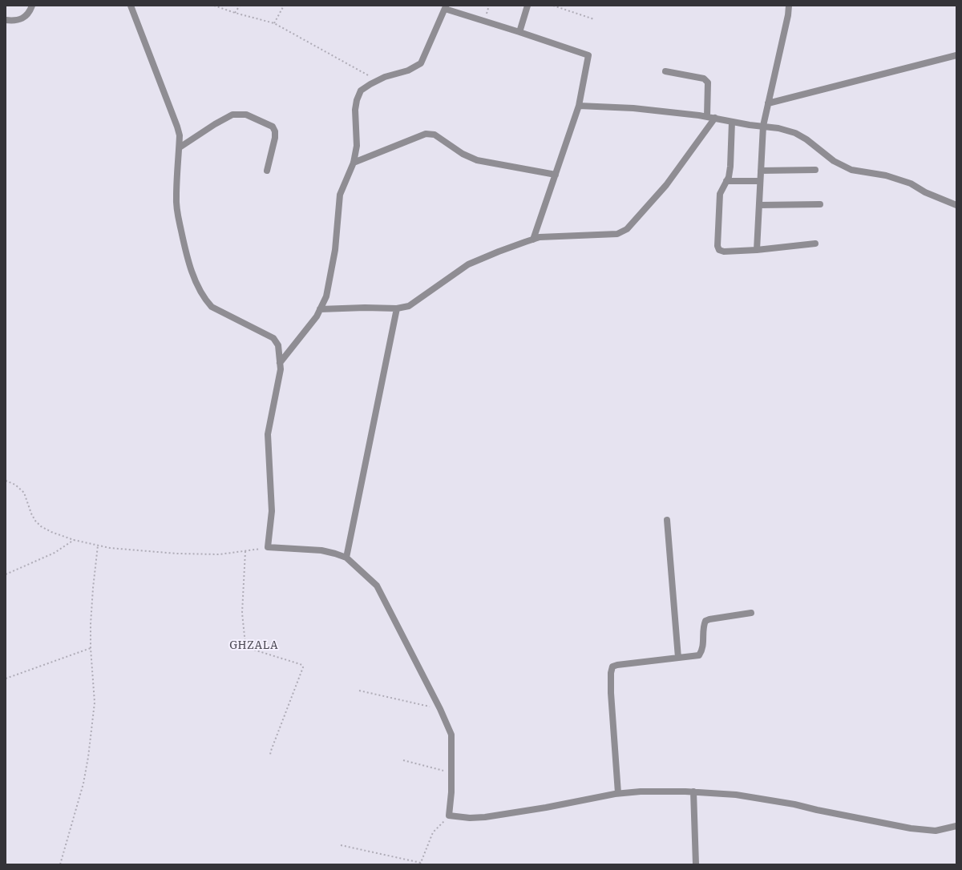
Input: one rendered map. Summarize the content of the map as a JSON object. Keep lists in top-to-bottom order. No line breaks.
{"districts":["GHZALA"]}
